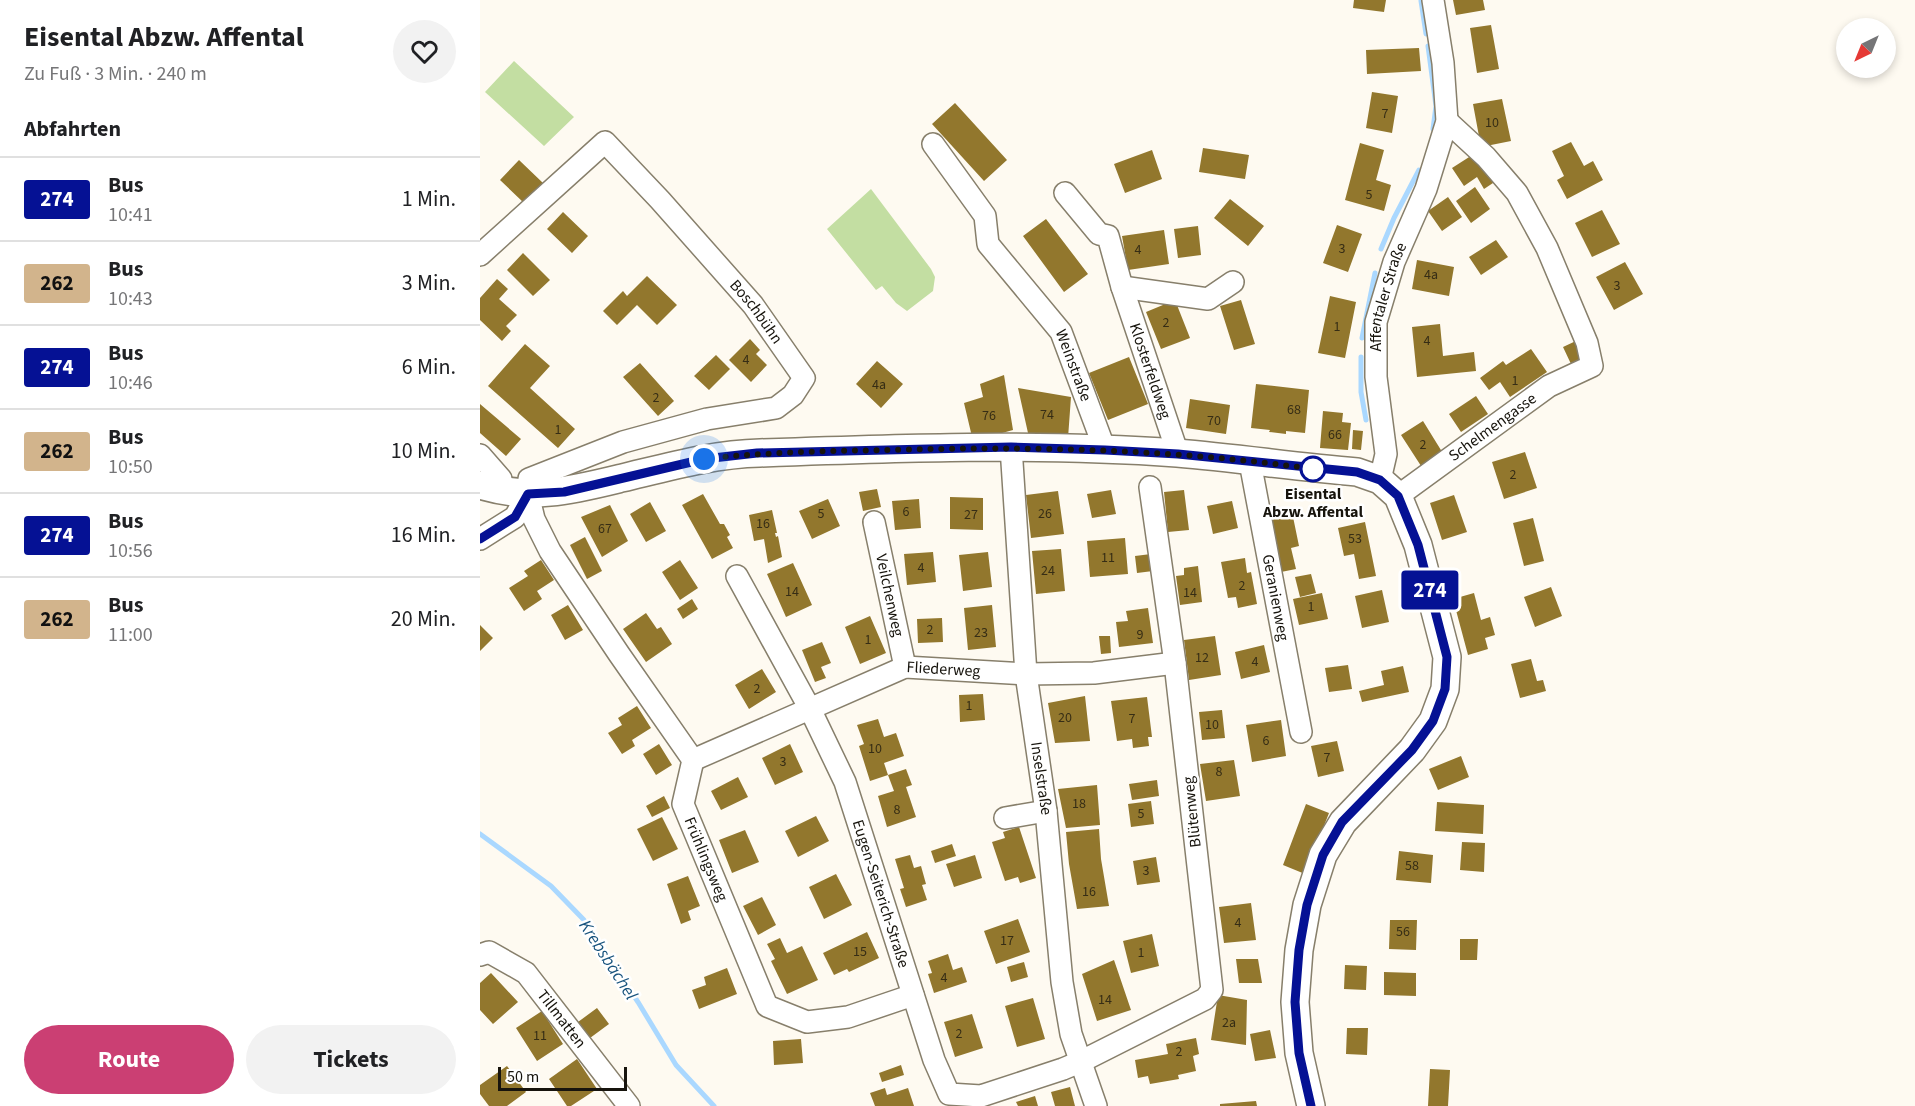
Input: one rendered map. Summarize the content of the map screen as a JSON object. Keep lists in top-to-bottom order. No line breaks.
{"streets":{"street":["Affentaler Straße","Boschbühn","Weinstraße","Klosterfeldweg","Schelmengasse","Veilchenweg","Geranienweg","Fliederweg","Inselstraße","Blütenweg","Frühlingsweg","Eugen-Seiterich-Straße","Tillmatten"]},"crossings":[["Affentaler Straße","Schelmengasse"],["Veilchenweg","Fliederweg"],["Fliederweg","Inselstraße"],["Fliederweg","Blütenweg"],["Fliederweg","Frühlingsweg"],["Fliederweg","Eugen-Seiterich-Straße"],["Inselstraße","Blütenweg"],["Inselstraße","Eugen-Seiterich-Straße"],["Blütenweg","Eugen-Seiterich-Straße"],["Frühlingsweg","Eugen-Seiterich-Straße"]],"water":["Krebsbächel"],"places":["Eisental Abzw. Affental"],"lines":["bus line 274"],"house_numbers":["7","10","5","3","4","4a","3","2","1","4","4","1","4a","2","68","74","76","70","1","66","2","2","6","5","26","27","16","67","53","11","4","24","2","14","14","1","2","23","9","1","12","4","2","1","20","7","10","6","10","7","3","8","18","8","5","58","3","16","4","56","17","15","1","4","14","2a","2","11","2"],"scale_bar":"50 m","north":"bottom left","page":{"heading":[["Eisental Abzw. Affental","Zu Fuß · 3 Min. · 240 m"],"Abfahrten"],"on_map":"274","list":[{"mark":"274","name":"Bus","note":"10:41","value":"1 Min."},{"mark":"262","name":"Bus","note":"10:43","value":"3 Min."},{"mark":"274","name":"Bus","note":"10:46","value":"6 Min."},{"mark":"262","name":"Bus","note":"10:50","value":"10 Min."},{"mark":"274","name":"Bus","note":"10:56","value":"16 Min."},{"mark":"262","name":"Bus","note":"11:00","value":"20 Min."}],"buttons":["Route","Tickets"],"scale":"50 m"}}
